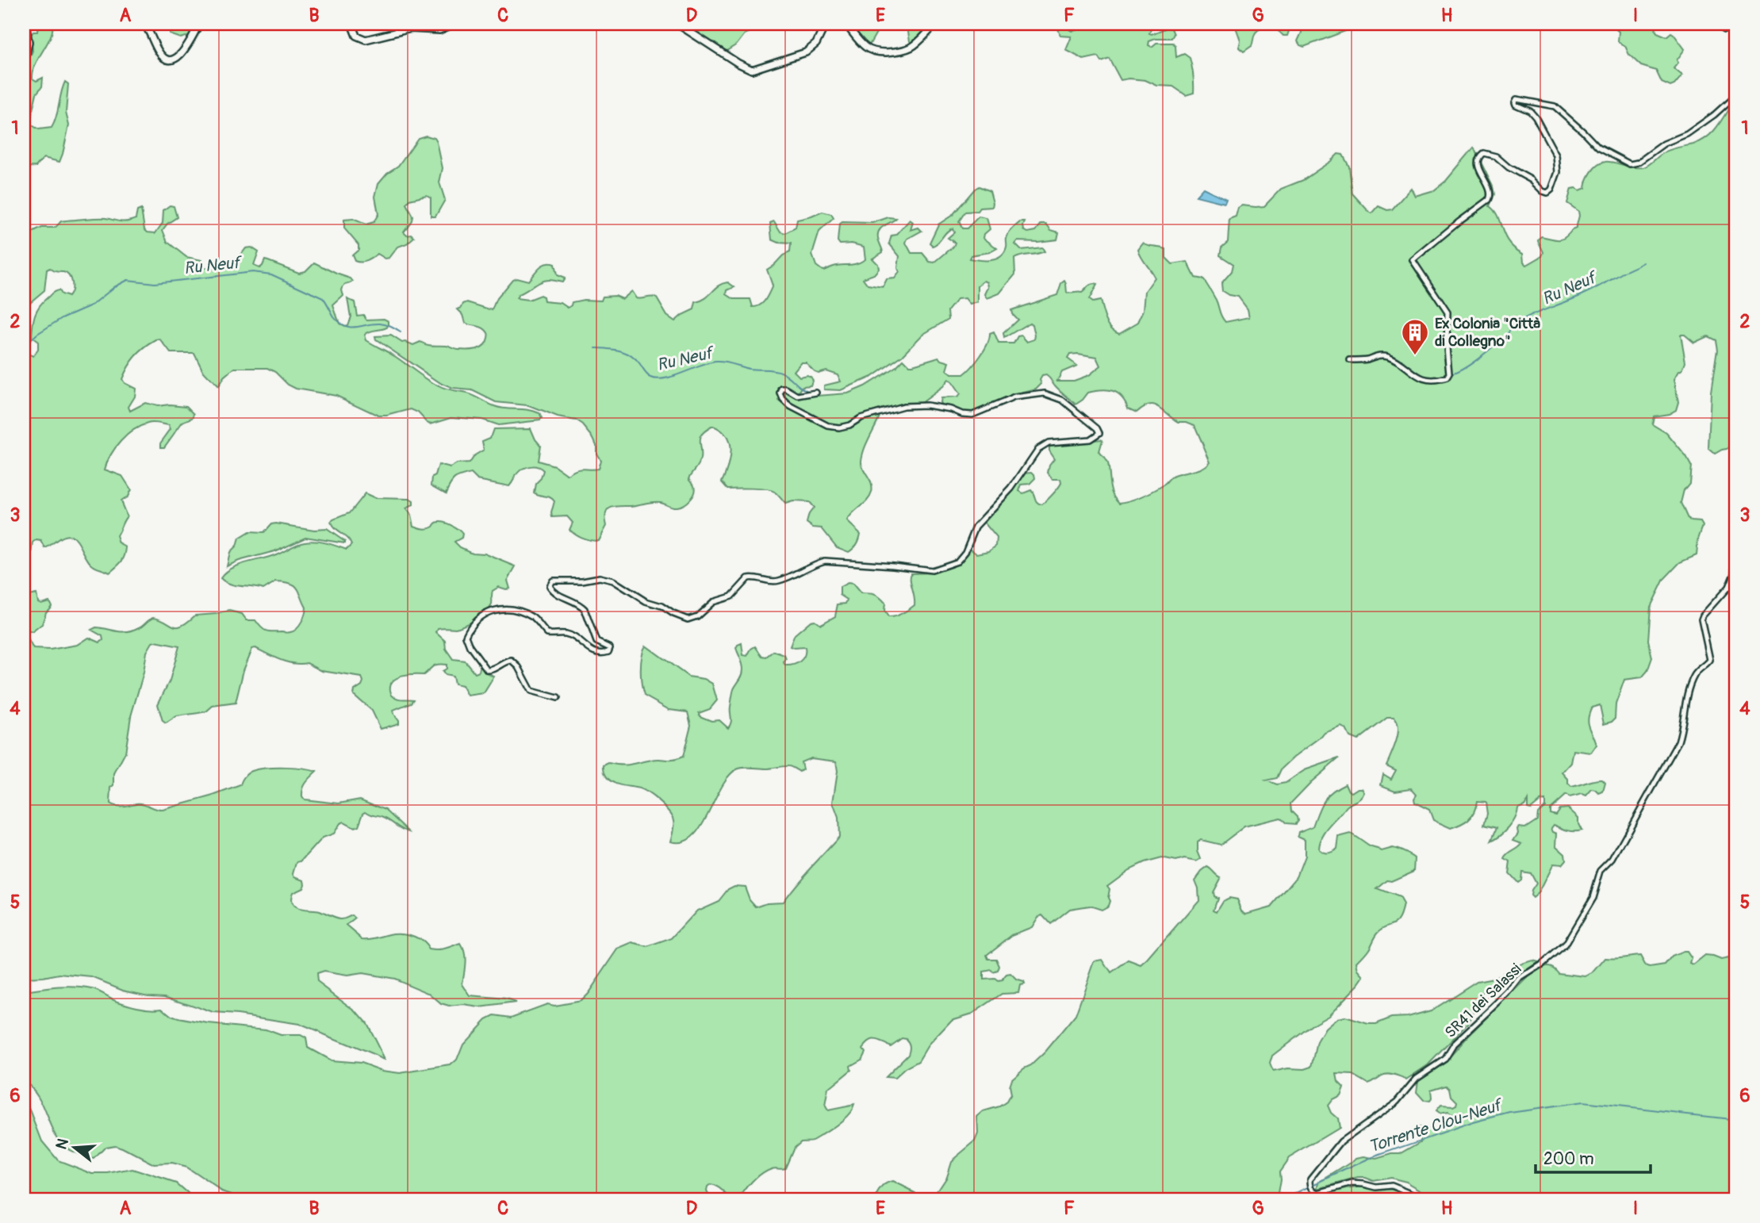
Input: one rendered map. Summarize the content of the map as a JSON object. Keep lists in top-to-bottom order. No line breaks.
{"streets":{"street":["SR41 dei Salassi"]},"water":["Ru Neuf","Torrente Clou-Neuf"],"places":{"building":["Ex Colonia \"Città di Collegno\""]},"scale_bar":"200 m","north":"left","grid":{"columns":["A","B","C","D","E","F","G","H","I"],"rows":["1","2","3","4","5","6"]}}
